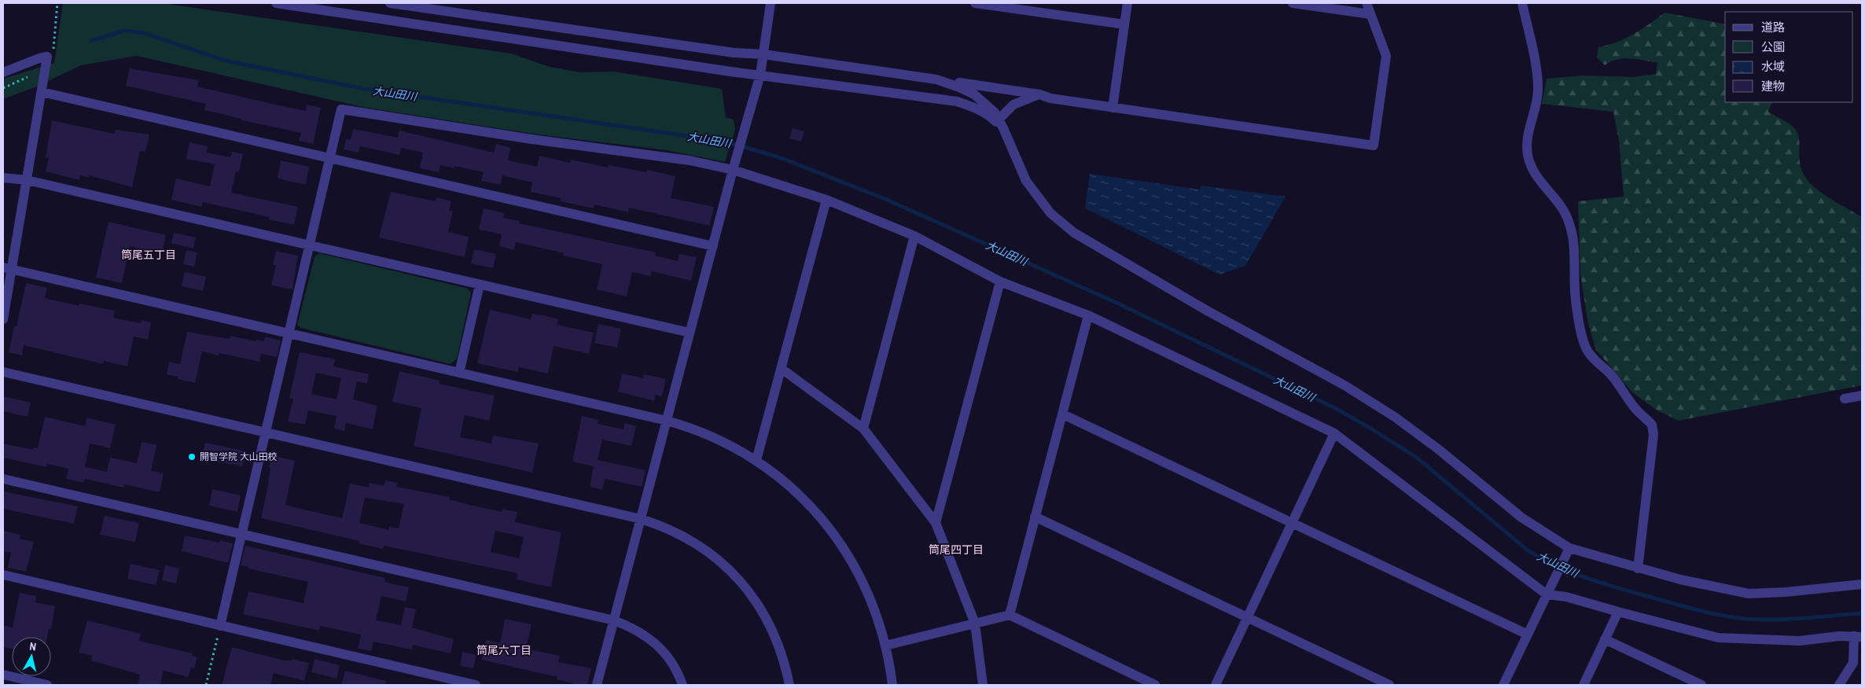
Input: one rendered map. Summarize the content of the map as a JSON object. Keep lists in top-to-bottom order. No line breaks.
{"districts":["筒尾五丁目","筒尾四丁目","筒尾六丁目"],"water":["大山田川"],"places":["開智学院 大山田校"],"legend":["道路","公園","水域","建物"],"north":"top"}
